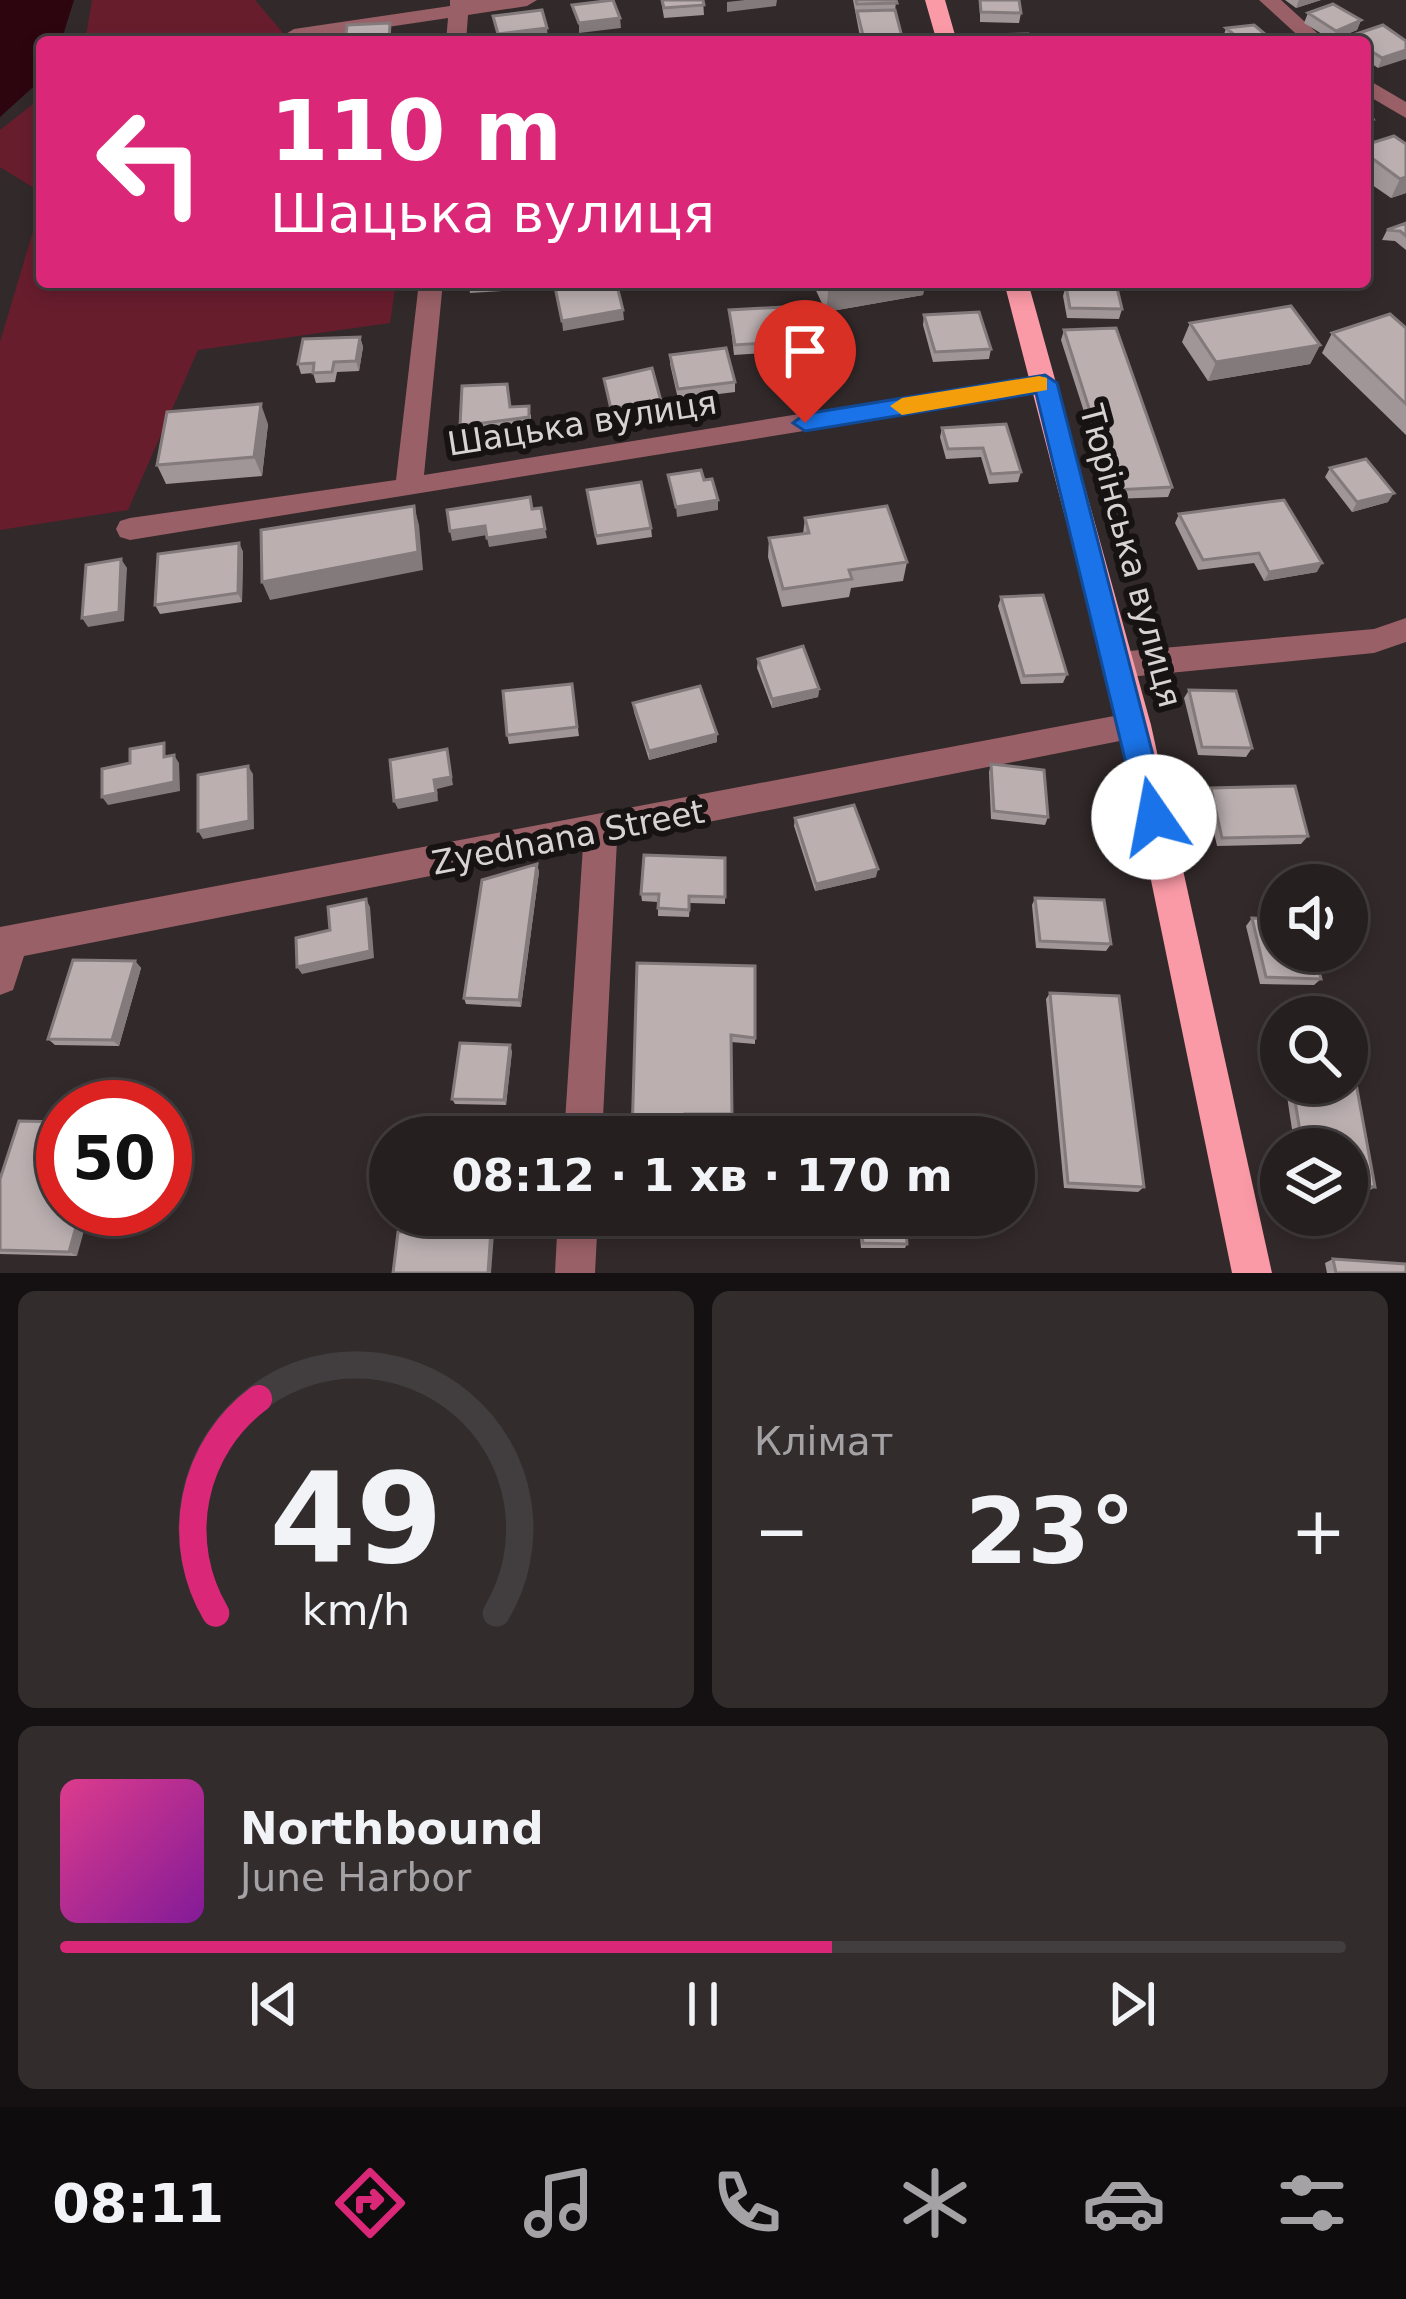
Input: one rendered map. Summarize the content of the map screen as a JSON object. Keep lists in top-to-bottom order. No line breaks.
{"streets":{"main road":["Тюрінська вулиця"],"street":["Шацька вулиця","Zyednana Street"]},"crossings":[["Шацька вулиця","Тюрінська вулиця"],["Тюрінська вулиця","Zyednana Street"]],"page":{"turn":["110 m","Шацька вулиця"],"limit":"50","trip":"08:12 · 1 хв · 170 m","tile":"Клімат","heat":["−","23°","+"],"song":["Northbound","June Harbor"],"tabs":"08:11","gauge":["49","km/h"]}}
